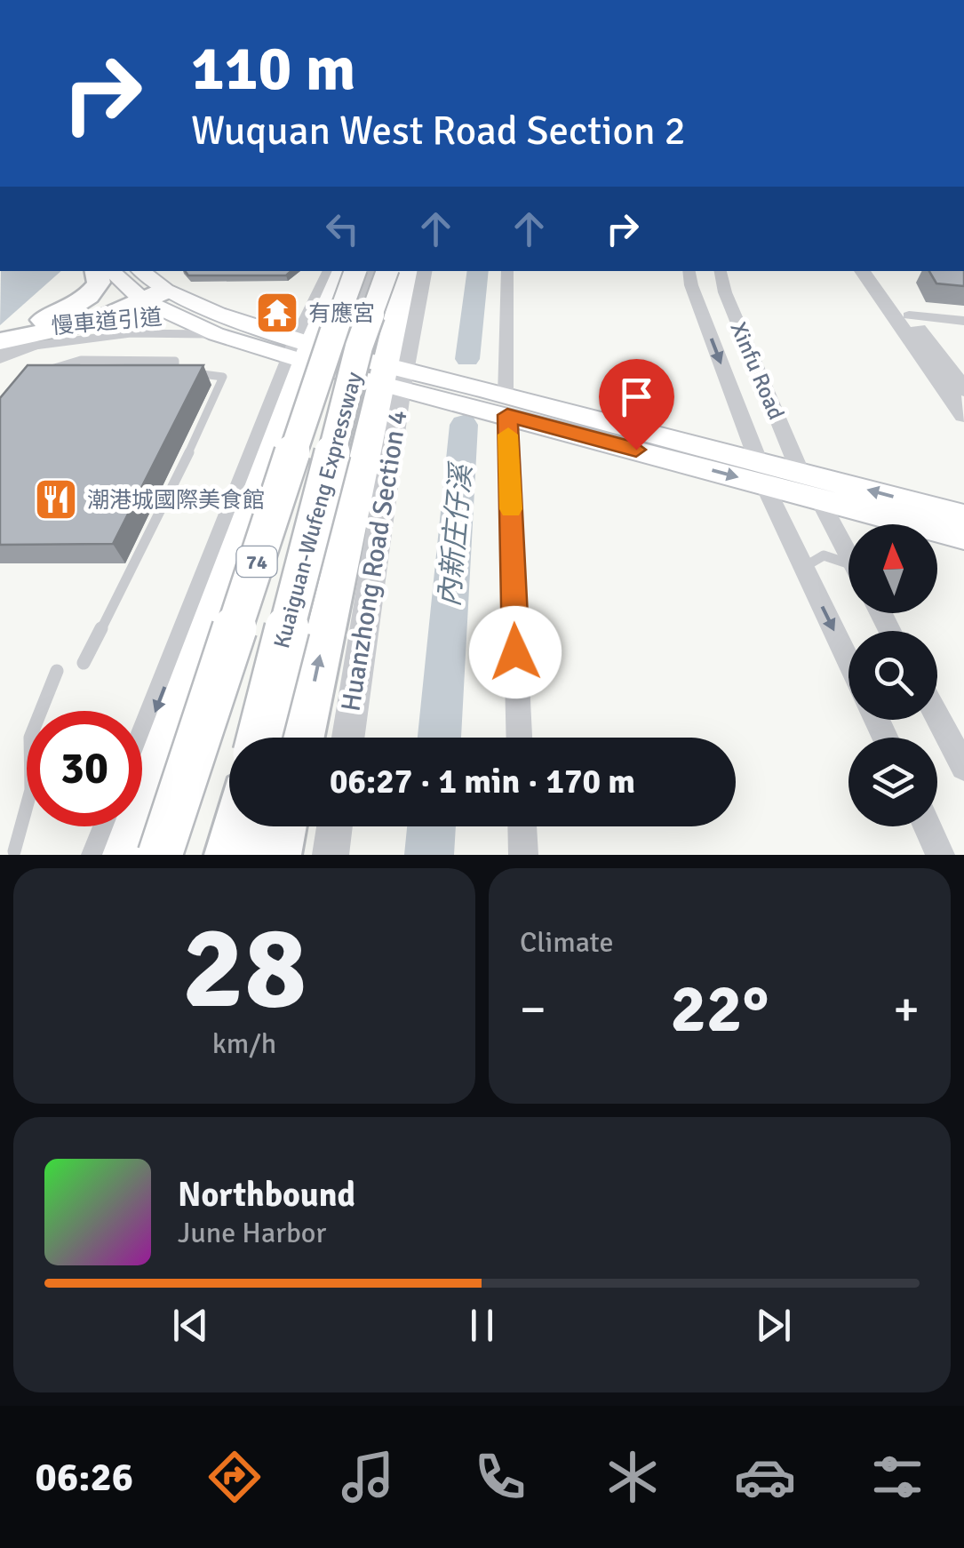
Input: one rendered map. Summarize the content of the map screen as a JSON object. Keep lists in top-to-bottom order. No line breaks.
{"streets":{"highway":["Kuaiguan-Wufeng Expressway","74"],"street":["Xinfu Road","Huanzhong Road Section 4"],"lane":["慢車道引道"]},"water":["內新庄仔溪"],"places":{"temple":["有應宮"],"restaurant":["潮港城國際美食館"]},"north":"top","page":{"turn":["110 m","Wuquan West Road Section 2"],"limit":"30","trip":"06:27 · 1 min · 170 m","tile":[["28","km/h"],"Climate"],"heat":["−","22°","+"],"song":["Northbound","June Harbor"],"tabs":"06:26"}}
